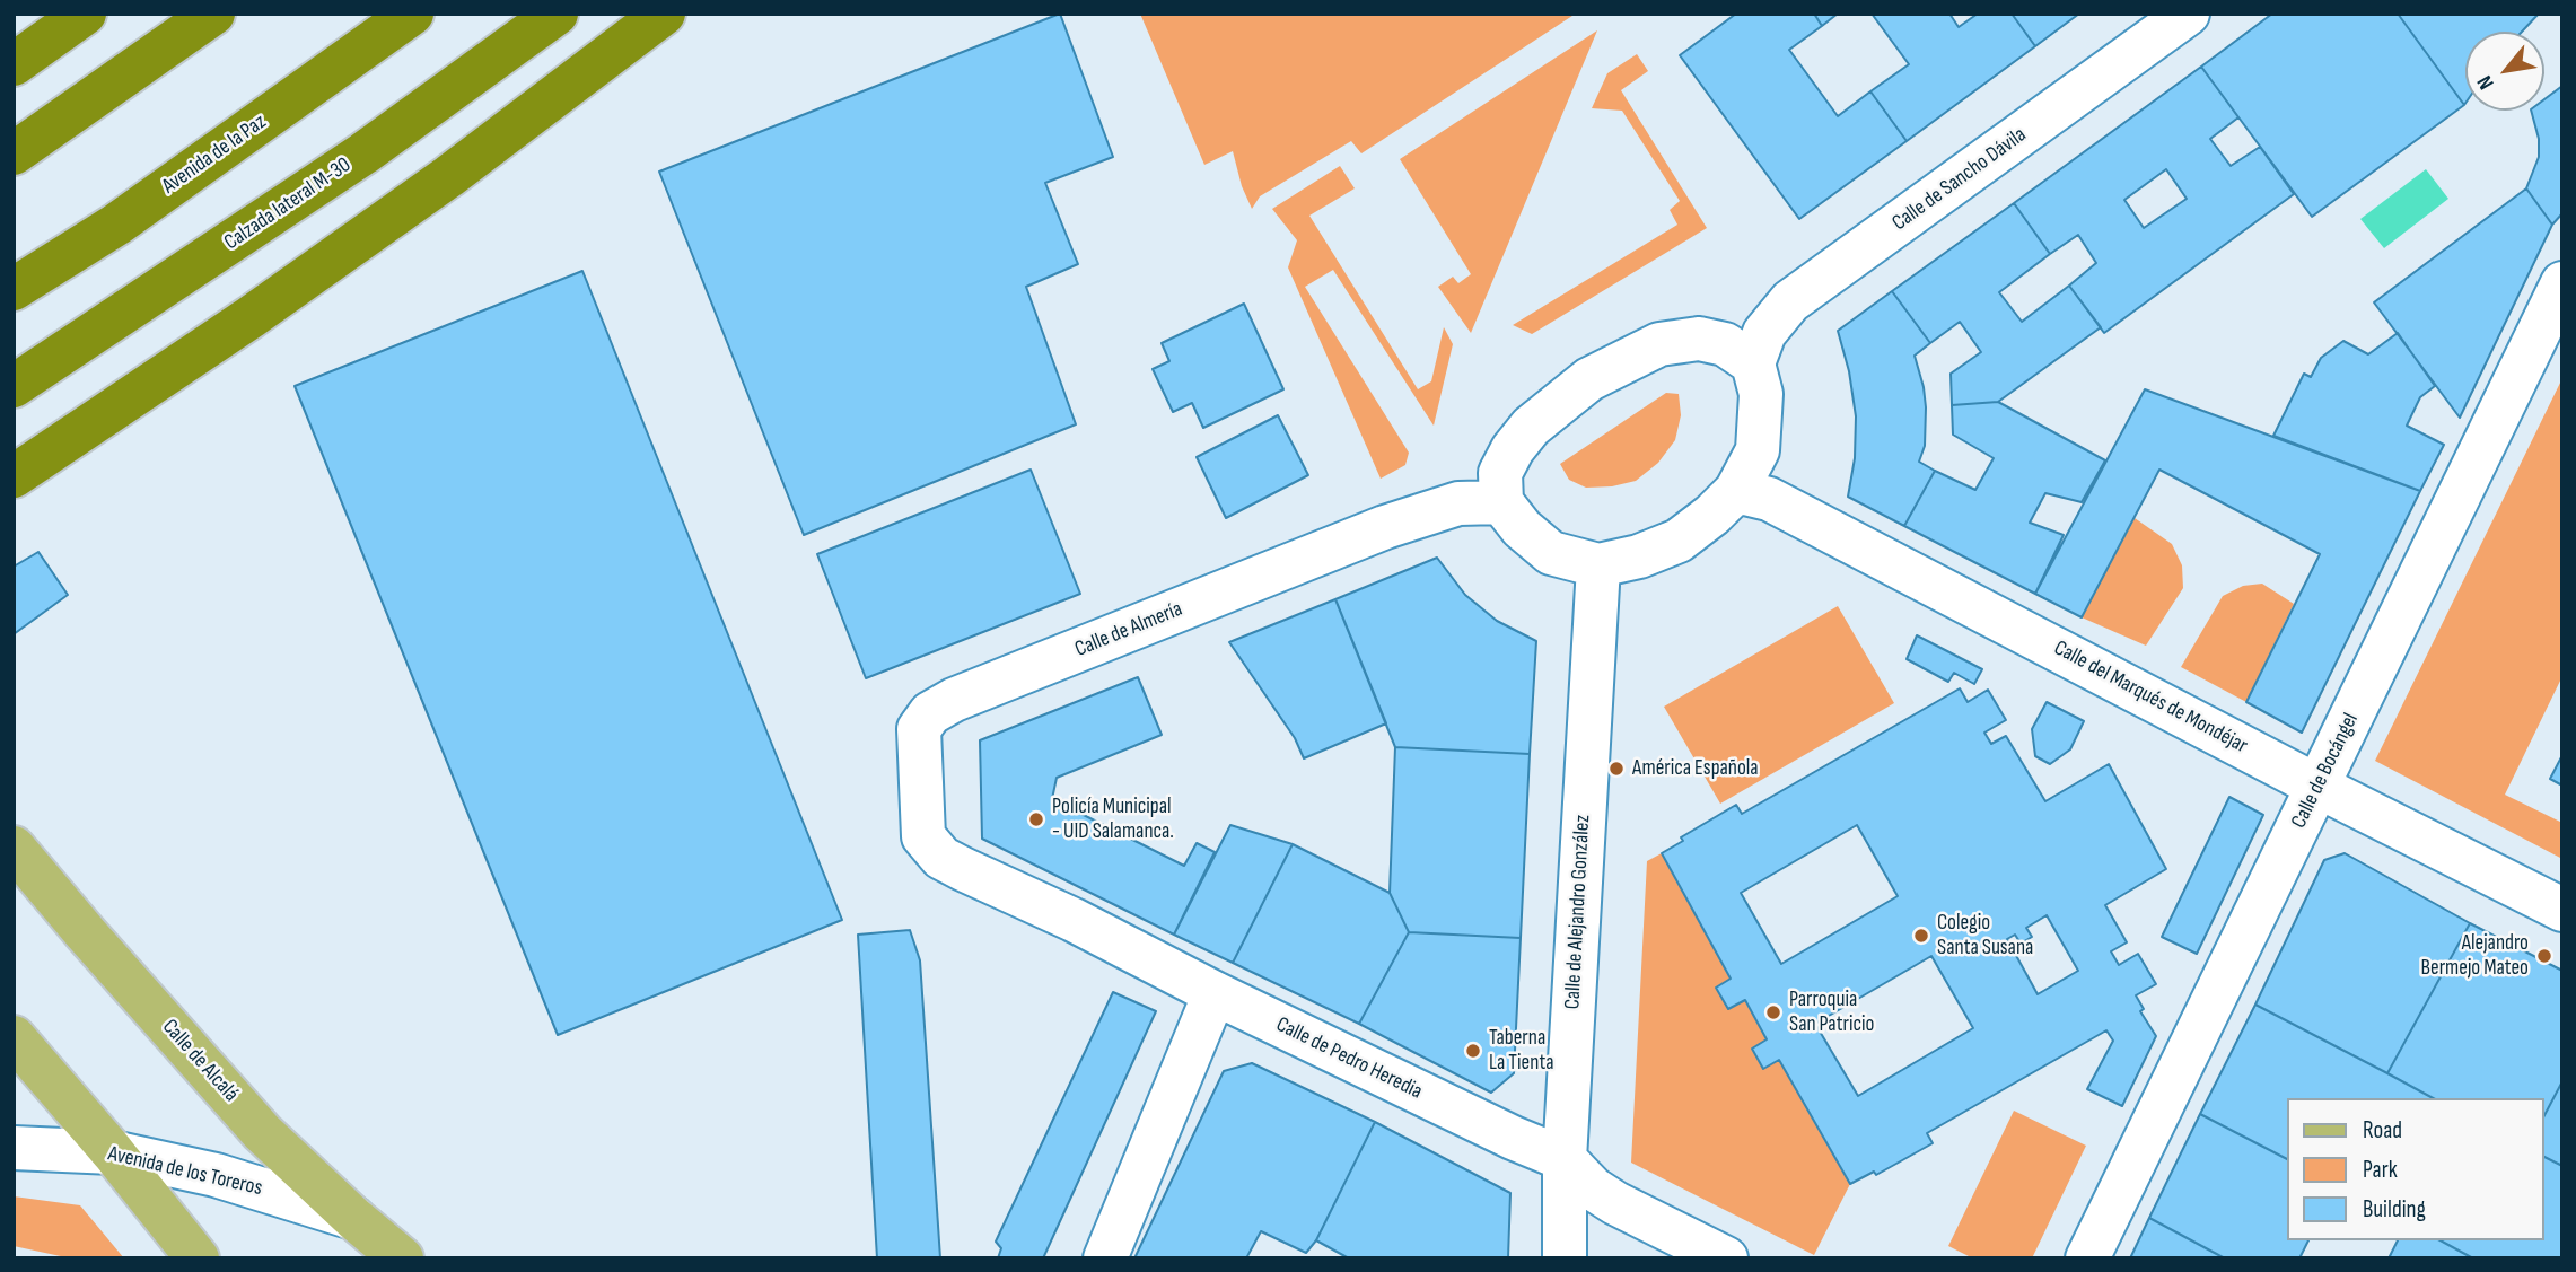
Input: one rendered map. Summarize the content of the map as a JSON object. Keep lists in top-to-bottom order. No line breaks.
{"streets":{"highway":["Avenida de la Paz","Calzada lateral M-30"],"main road":["Calle de Alcalá"],"street":["Calle de Sancho Dávila","Calle de Almería","Calle del Marqués de Mondéjar","Calle de Bocángel","Calle de Alejandro González","Calle de Pedro Heredia","Avenida de los Toreros"]},"crossings":[["Calle de Sancho Dávila","Calle de Almería"],["Calle de Sancho Dávila","Calle del Marqués de Mondéjar"],["Calle de Sancho Dávila","Calle de Alejandro González"],["Calle de Almería","Calle del Marqués de Mondéjar"],["Calle de Almería","Calle de Alejandro González"],["Calle de Almería","Calle de Pedro Heredia"],["Calle del Marqués de Mondéjar","Calle de Bocángel"],["Calle del Marqués de Mondéjar","Calle de Alejandro González"],["Calle de Alejandro González","Calle de Pedro Heredia"],["Calle de Alcalá","Avenida de los Toreros"]],"places":["América Española","Policía Municipal - UID Salamanca.","Colegio Santa Susana","Alejandro Bermejo Mateo","Parroquia San Patricio","Taberna La Tienta"],"legend":["Road","Park","Building"],"north":"bottom left"}
